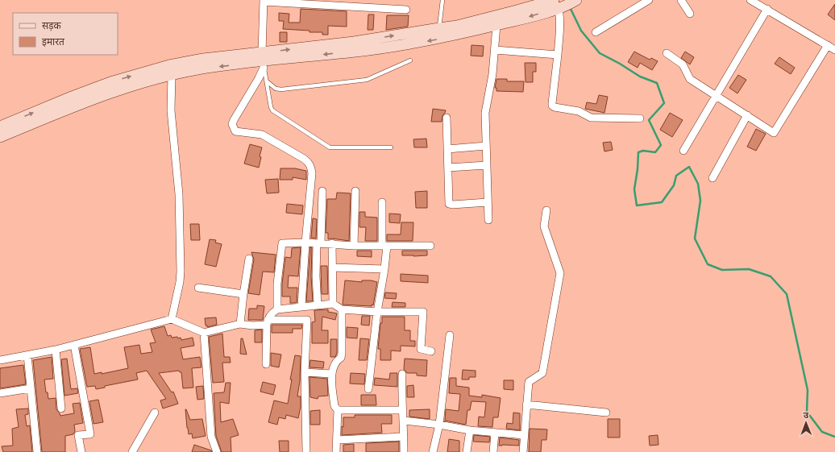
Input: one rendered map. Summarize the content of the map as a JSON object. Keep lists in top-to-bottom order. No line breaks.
{"legend":["सड़क","इमारत"],"north":"top"}
